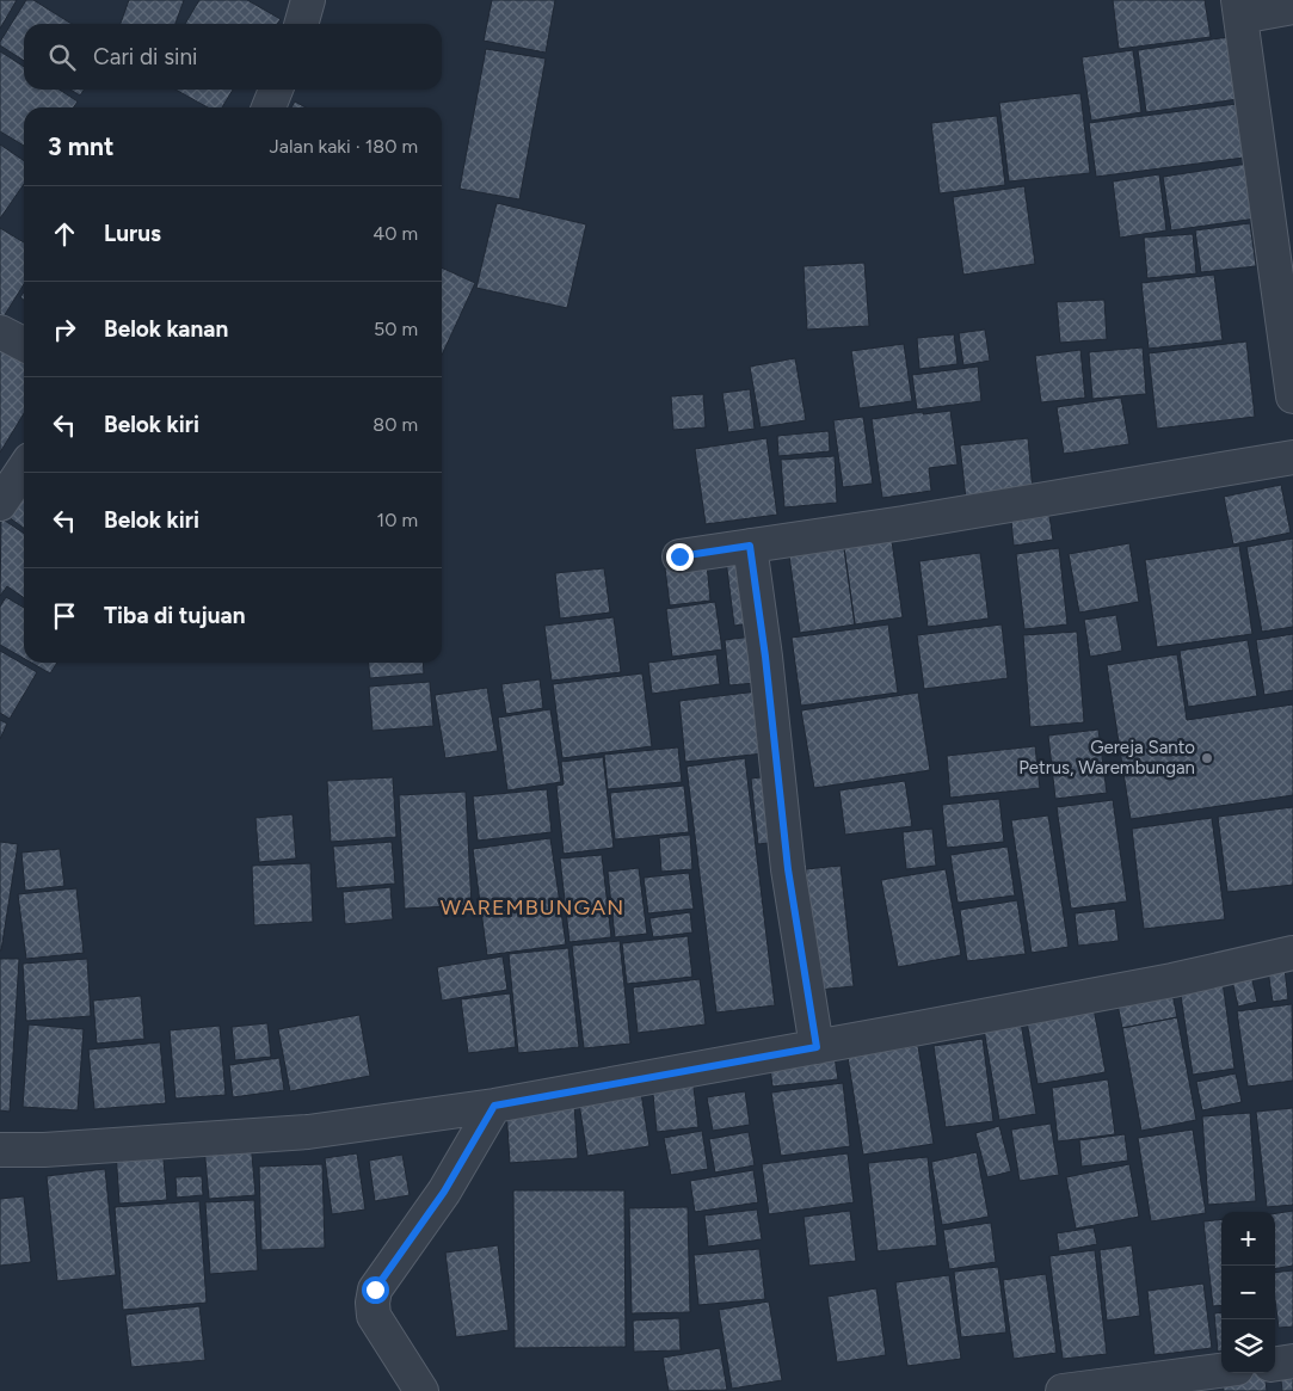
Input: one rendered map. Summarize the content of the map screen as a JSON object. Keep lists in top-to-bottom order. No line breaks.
{"districts":["WAREMBUNGAN"],"places":["Gereja Santo Petrus, Warembungan"],"page":{"search":"Cari di sini","heading":["3 mnt","Jalan kaki · 180 m"],"list":[["Lurus","40 m"],["Belok kanan","50 m"],["Belok kiri","80 m"],["Belok kiri","10 m"],"Tiba di tujuan"],"map_buttons":["+","−"]}}
